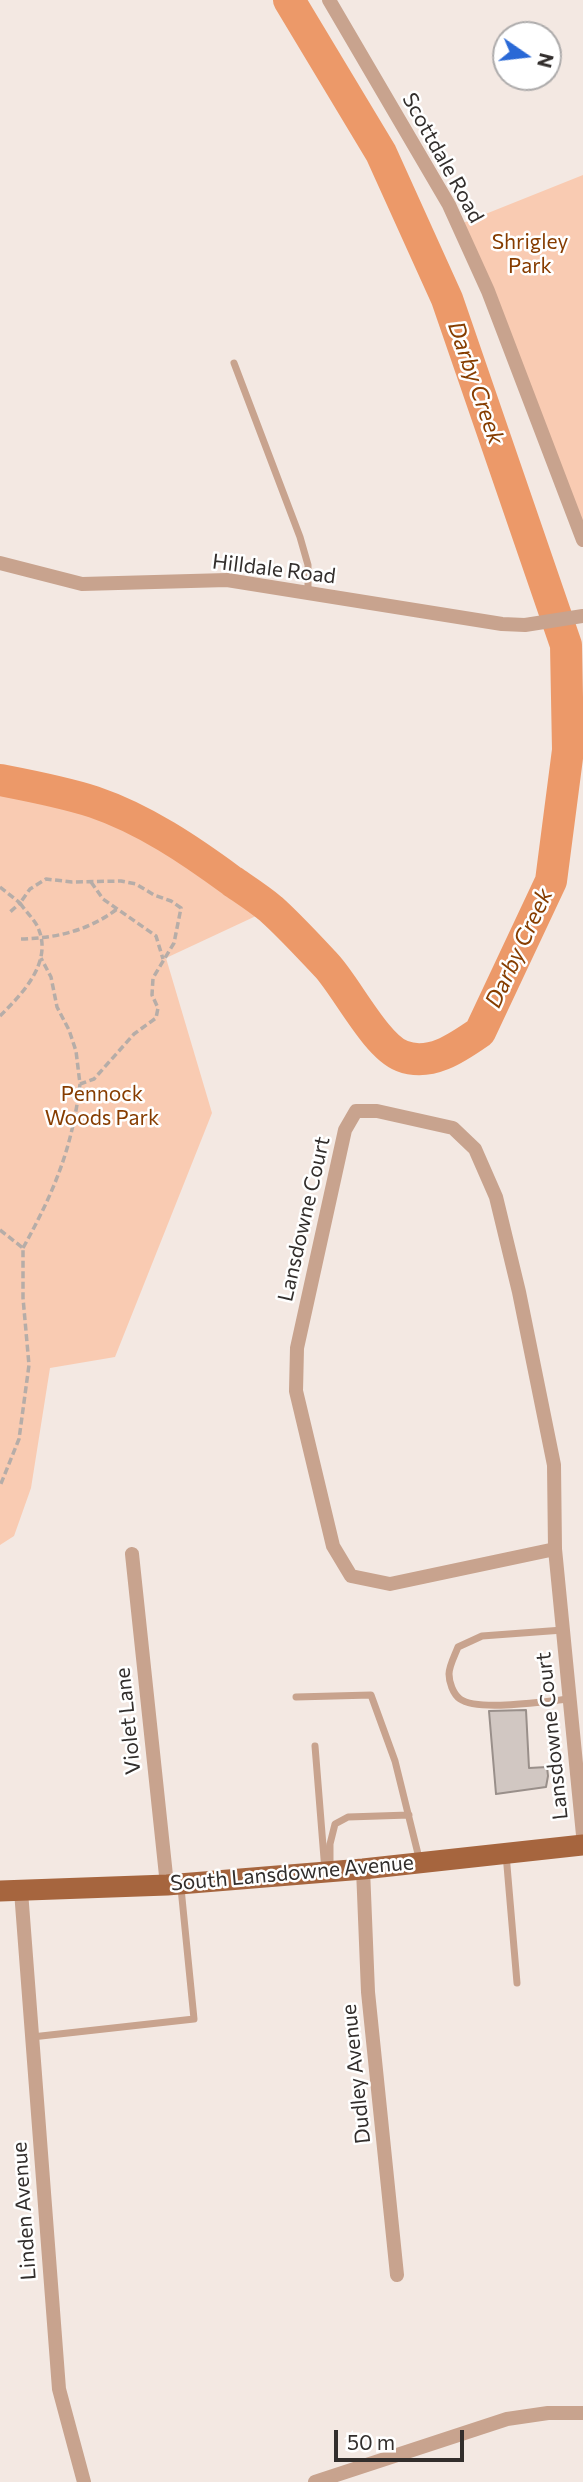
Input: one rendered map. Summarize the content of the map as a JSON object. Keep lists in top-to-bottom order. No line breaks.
{"streets":{"main road":["South Lansdowne Avenue"],"street":["Scottdale Road","Hilldale Road","Lansdowne Court","Violet Lane","Dudley Avenue","Linden Avenue"]},"crossings":[["Violet Lane","South Lansdowne Avenue"],["South Lansdowne Avenue","Dudley Avenue"],["South Lansdowne Avenue","Linden Avenue"]],"water":["Darby Creek"],"parks":["Shrigley Park","Pennock Woods Park"],"scale_bar":"50 m","north":"right"}
